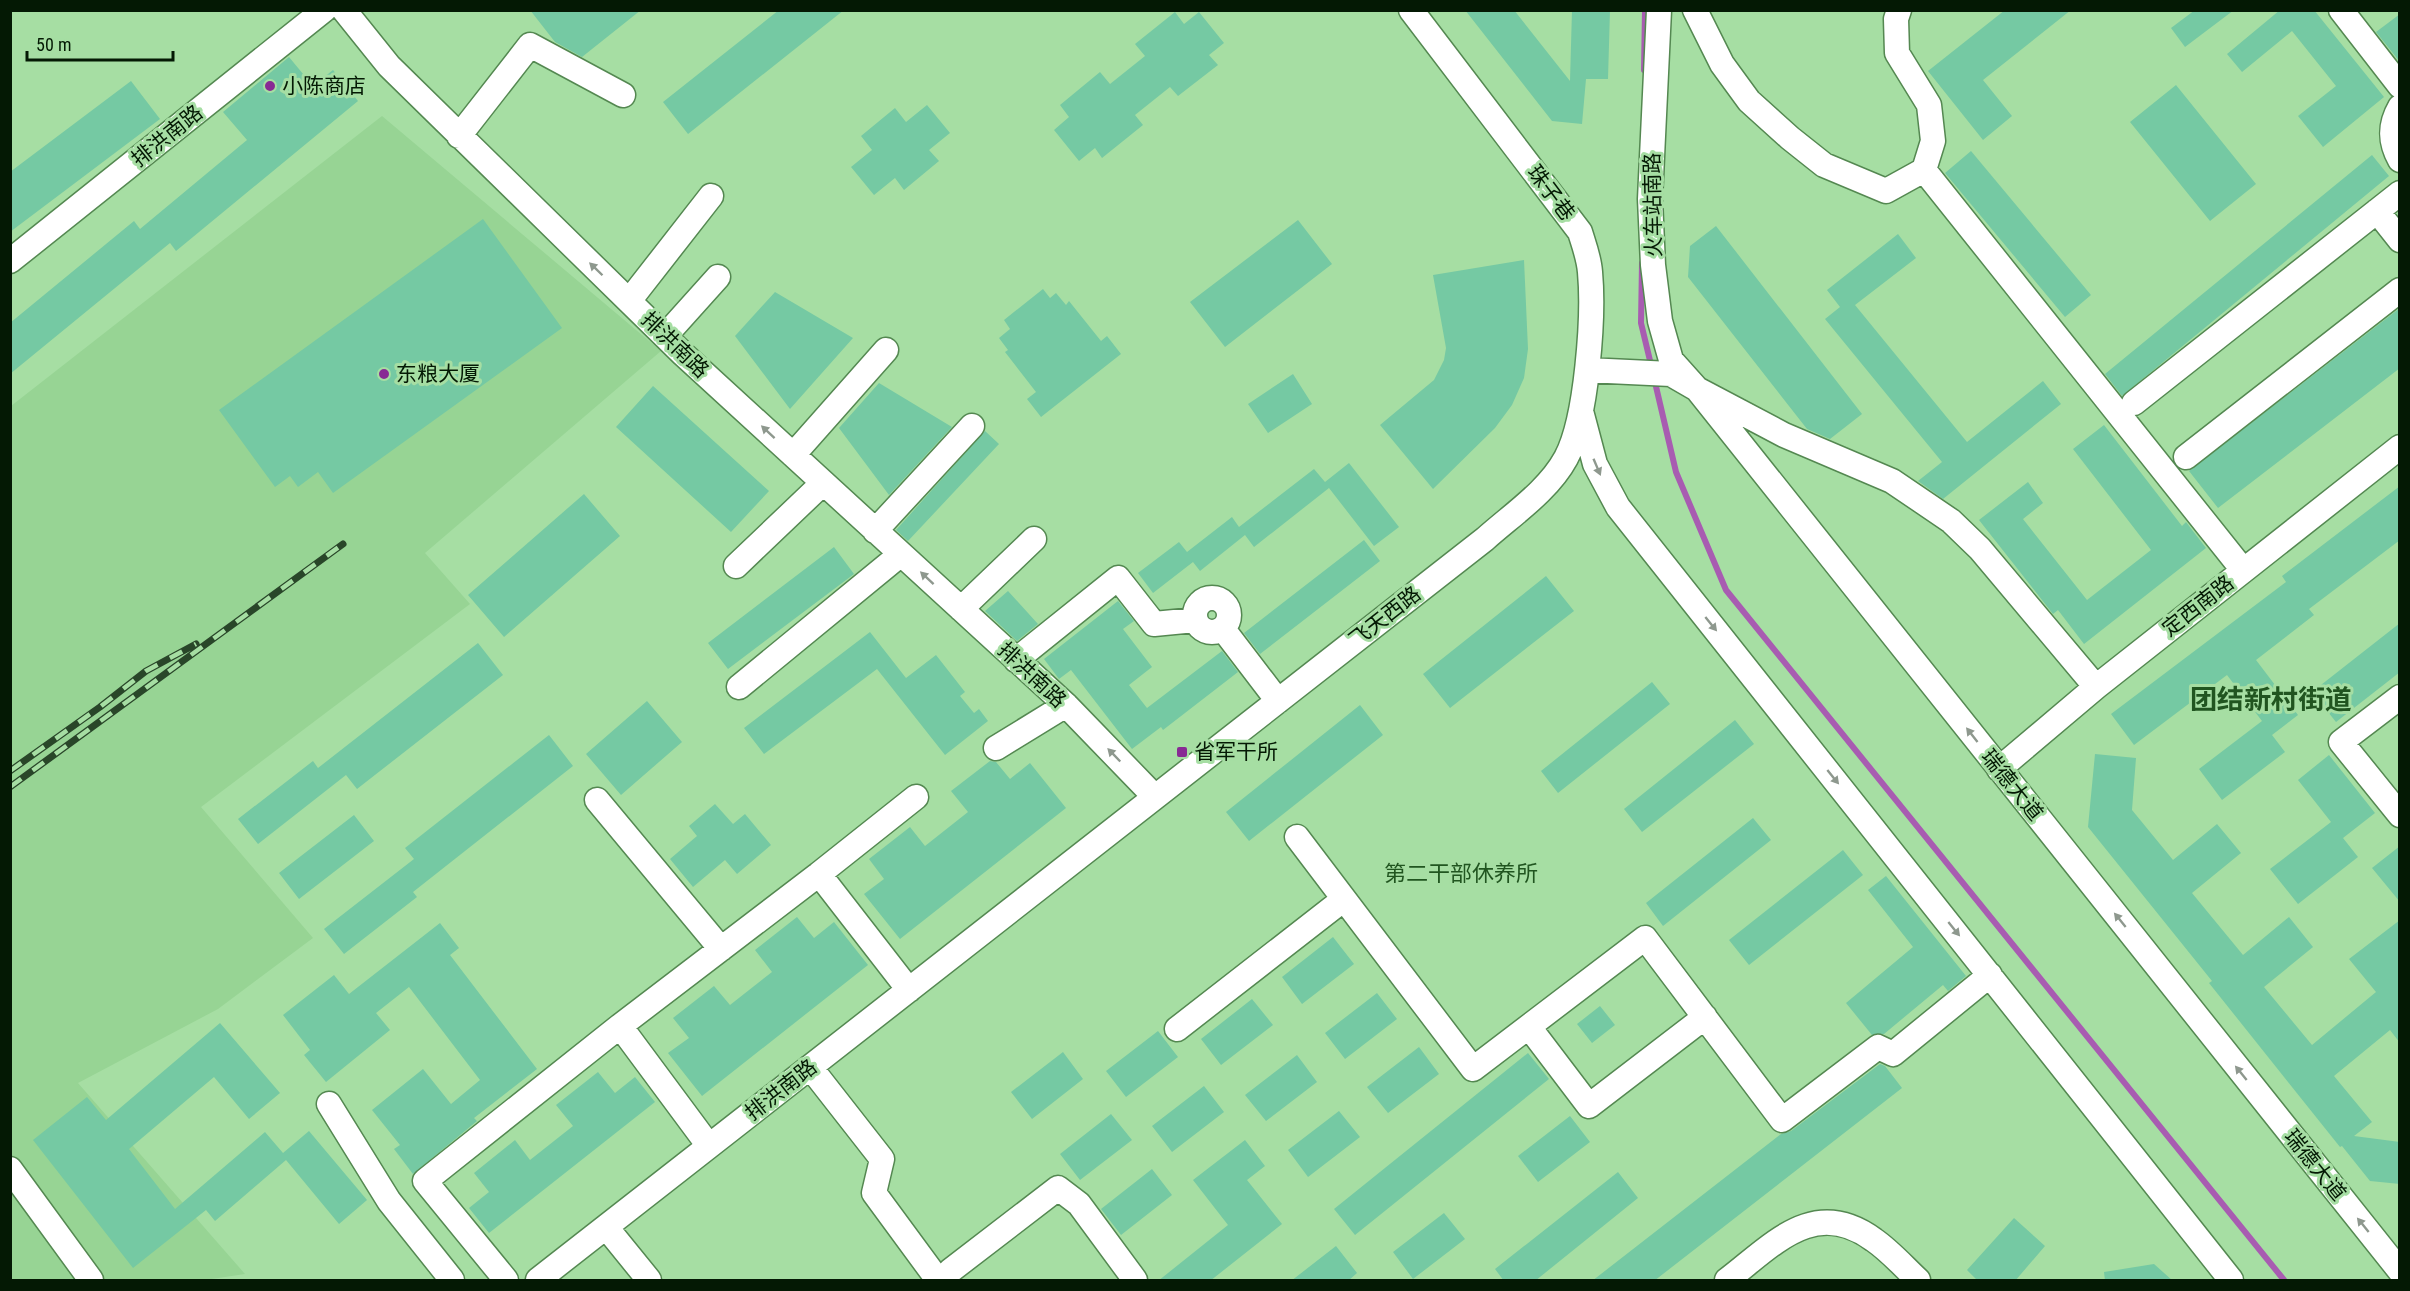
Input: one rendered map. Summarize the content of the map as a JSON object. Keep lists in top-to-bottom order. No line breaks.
{"streets":{"street":["排洪南路","珠子巷","火车站南路","定西南路","飞天西路","瑞德大道"]},"crossings":[["排洪南路","飞天西路"],["珠子巷","飞天西路"],["珠子巷","瑞德大道"],["火车站南路","瑞德大道"],["定西南路","瑞德大道"]],"districts":["团结新村街道","第二干部休养所"],"places":{"other":["小陈商店","东粮大厦"],"transit":["省军干所"]},"scale_bar":"50 m"}
